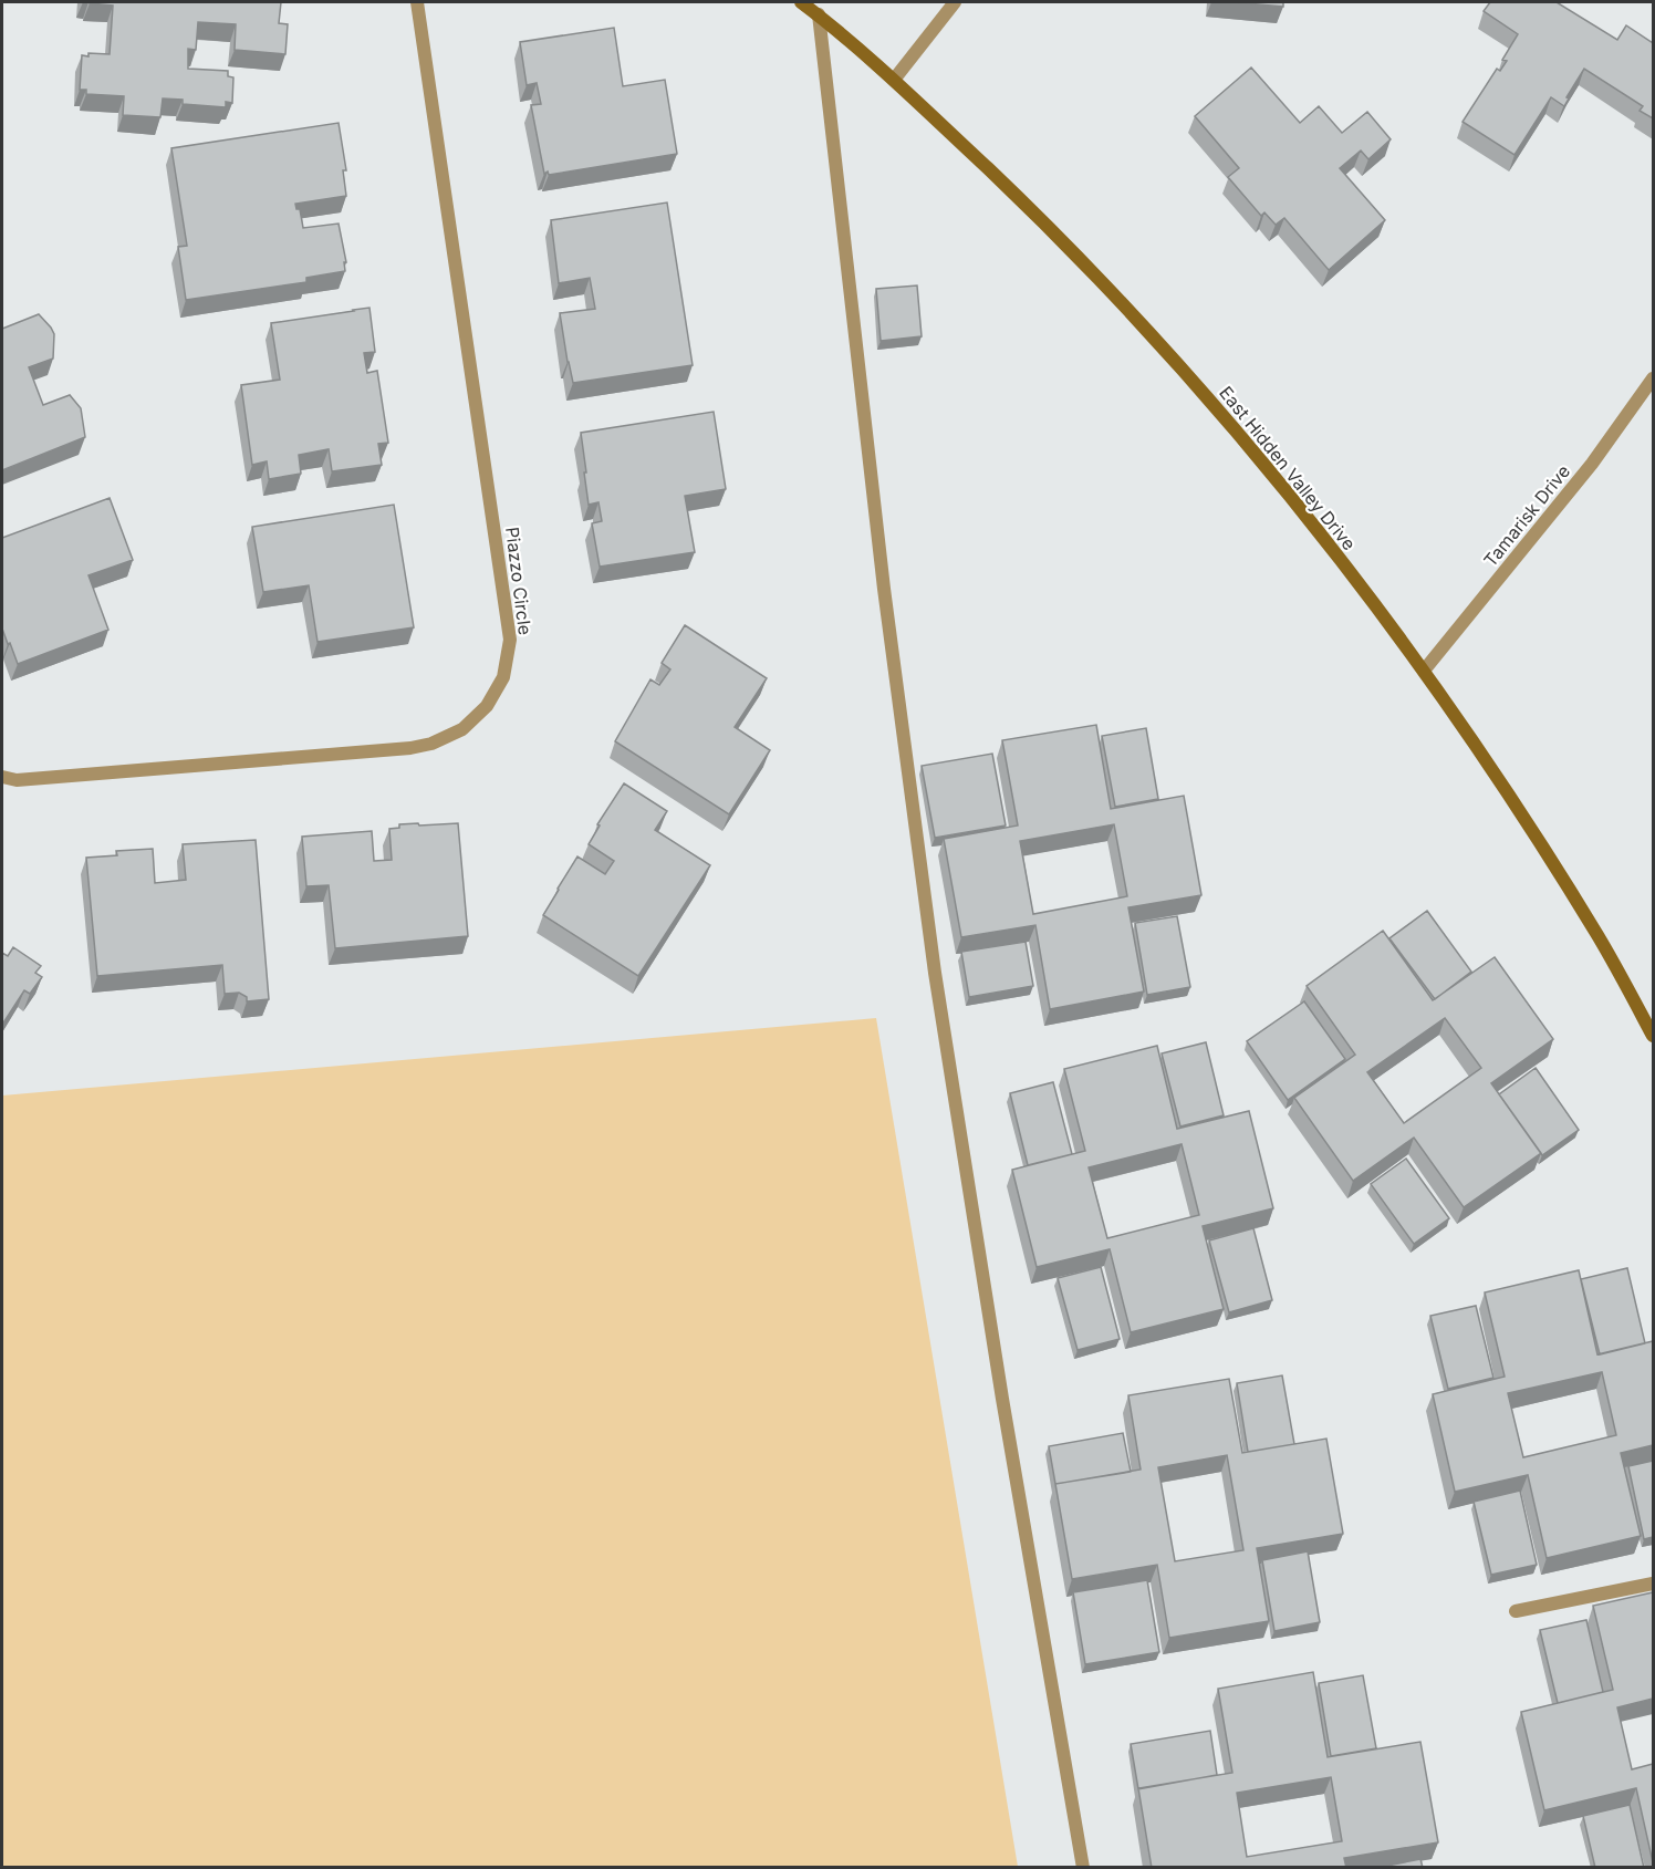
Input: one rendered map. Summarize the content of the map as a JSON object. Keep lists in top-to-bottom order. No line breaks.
{"streets":{"street":["East Hidden Valley Drive","Tamarisk Drive","Piazzo Circle"]},"crossings":[["East Hidden Valley Drive","Tamarisk Drive"]]}
